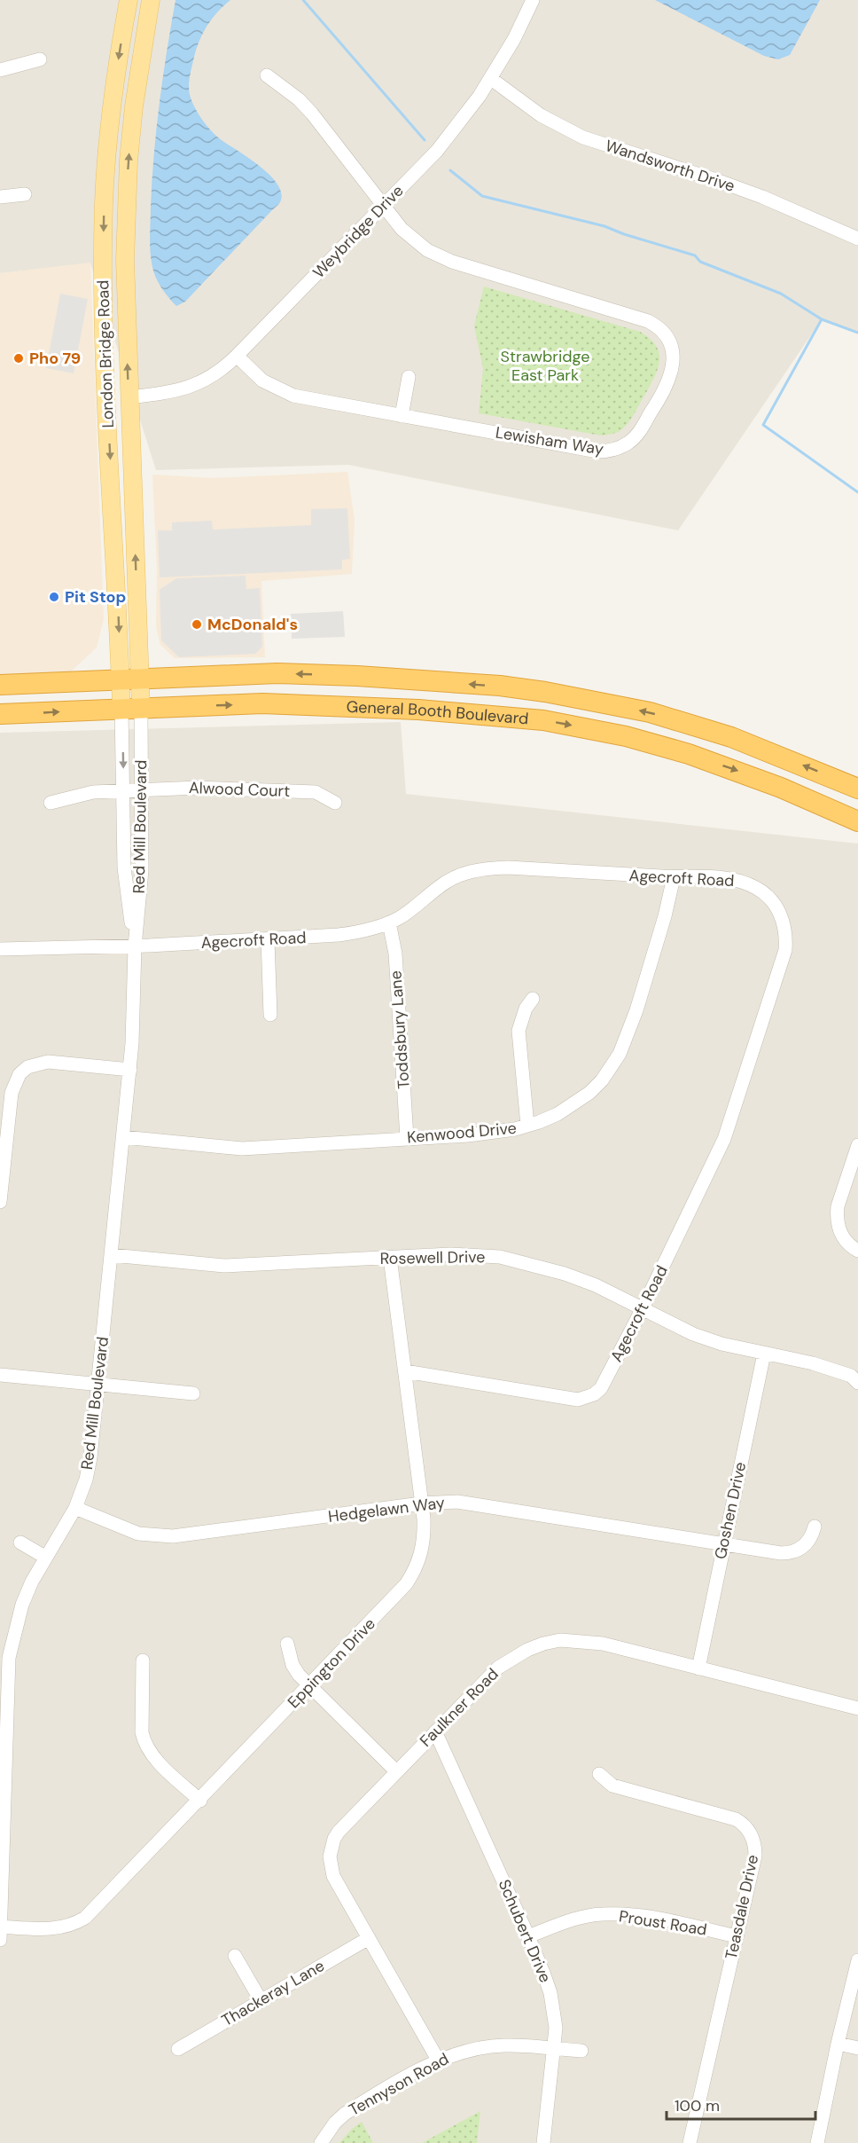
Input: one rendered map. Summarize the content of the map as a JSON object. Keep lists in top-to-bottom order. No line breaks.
{"streets":{"highway":["General Booth Boulevard"],"main road":["London Bridge Road"],"street":["Wandsworth Drive","Weybridge Drive","Lewisham Way","Alwood Court","Red Mill Boulevard","Agecroft Road","Toddsbury Lane","Kenwood Drive","Rosewell Drive","Hedgelawn Way","Goshen Drive","Eppington Drive","Faulkner Road","Teasdale Drive","Proust Road","Schubert Drive","Thackeray Lane","Tennyson Road"]},"crossings":[["Wandsworth Drive","Weybridge Drive"],["Weybridge Drive","London Bridge Road"],["Weybridge Drive","Lewisham Way"],["London Bridge Road","General Booth Boulevard"],["London Bridge Road","Red Mill Boulevard"],["General Booth Boulevard","Red Mill Boulevard"],["Alwood Court","Red Mill Boulevard"],["Red Mill Boulevard","Agecroft Road"],["Red Mill Boulevard","Kenwood Drive"],["Red Mill Boulevard","Rosewell Drive"],["Red Mill Boulevard","Hedgelawn Way"],["Red Mill Boulevard","Eppington Drive"],["Agecroft Road","Toddsbury Lane"],["Agecroft Road","Kenwood Drive"],["Agecroft Road","Rosewell Drive"],["Agecroft Road","Eppington Drive"],["Toddsbury Lane","Kenwood Drive"],["Rosewell Drive","Goshen Drive"],["Rosewell Drive","Eppington Drive"],["Hedgelawn Way","Goshen Drive"],["Hedgelawn Way","Eppington Drive"],["Goshen Drive","Faulkner Road"],["Faulkner Road","Schubert Drive"],["Faulkner Road","Thackeray Lane"],["Faulkner Road","Tennyson Road"],["Teasdale Drive","Proust Road"],["Proust Road","Schubert Drive"],["Schubert Drive","Tennyson Road"]],"parks":["Strawbridge East Park"],"places":["Pho 79","Pit Stop","McDonald's"],"scale_bar":"100 m"}
